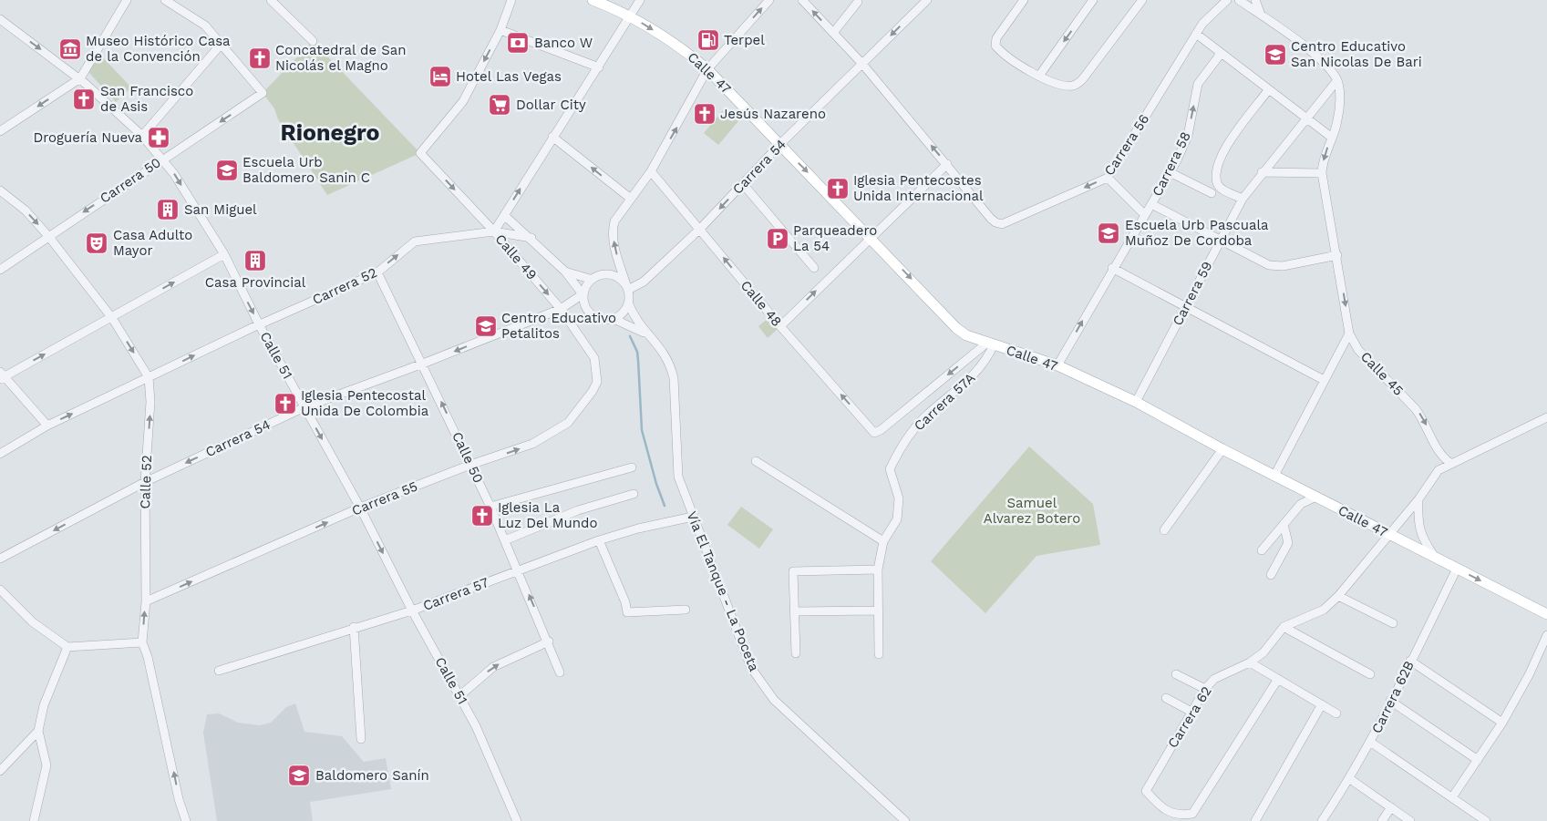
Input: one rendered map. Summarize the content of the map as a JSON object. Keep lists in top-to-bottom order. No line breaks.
{"streets":{"main road":["Calle 47"],"street":["Carrera 56","Carrera 58","Carrera 54","Carrera 50","Calle 49","Carrera 52","Carrera 59","Calle 48","Calle 51","Calle 45","Carrera 57A","Calle 50","Calle 52","Carrera 55","Vía El Tanque - La Poceta","Carrera 57","Carrera 62B","Carrera 62"]},"crossings":[["Calle 47","Carrera 58"],["Calle 47","Carrera 54"],["Calle 47","Carrera 59"],["Calle 47","Calle 48"],["Calle 47","Carrera 57A"],["Calle 47","Carrera 62B"],["Calle 47","Carrera 62"],["Carrera 54","Calle 49"],["Carrera 54","Calle 48"],["Carrera 54","Calle 51"],["Carrera 54","Calle 50"],["Carrera 54","Calle 52"],["Carrera 54","Vía El Tanque - La Poceta"],["Carrera 50","Calle 51"],["Carrera 50","Calle 52"],["Calle 49","Carrera 52"],["Calle 49","Carrera 55"],["Carrera 52","Calle 51"],["Carrera 52","Calle 50"],["Carrera 52","Calle 52"],["Carrera 59","Calle 45"],["Calle 48","Carrera 57A"],["Calle 51","Carrera 55"],["Calle 51","Carrera 57"],["Calle 50","Carrera 55"],["Calle 50","Carrera 57"],["Calle 52","Carrera 55"],["Vía El Tanque - La Poceta","Carrera 57"]],"one_way":["Calle 47","Carrera 56","Carrera 58","Carrera 54","Calle 51","Calle 45","Calle 50"],"districts":["Rionegro"],"parks":["Samuel Alvarez Botero"],"places":{"fuel station":["Terpel"],"bank":["Banco W"],"museum":["Museo Histórico Casa de la Convención"],"school or university":["Centro Educativo San Nicolas De Bari","Escuela Urb Baldomero Sanin C","Escuela Urb Pascuala Muñoz De Cordoba","Centro Educativo Petalitos","Baldomero Sanín"],"church":["Concatedral de San Nicolás el Magno","San Francisco de Asis","Jesús Nazareno","Iglesia Pentecostes Unida Internacional","Iglesia Pentecostal Unida De Colombia","Iglesia La Luz Del Mundo"],"hotel":["Hotel Las Vegas"],"supermarket":["Dollar City"],"pharmacy":["Droguería Nueva"],"building":["San Miguel","Casa Provincial"],"parking":["Parqueadero La 54"],"theatre":["Casa Adulto Mayor"]}}
